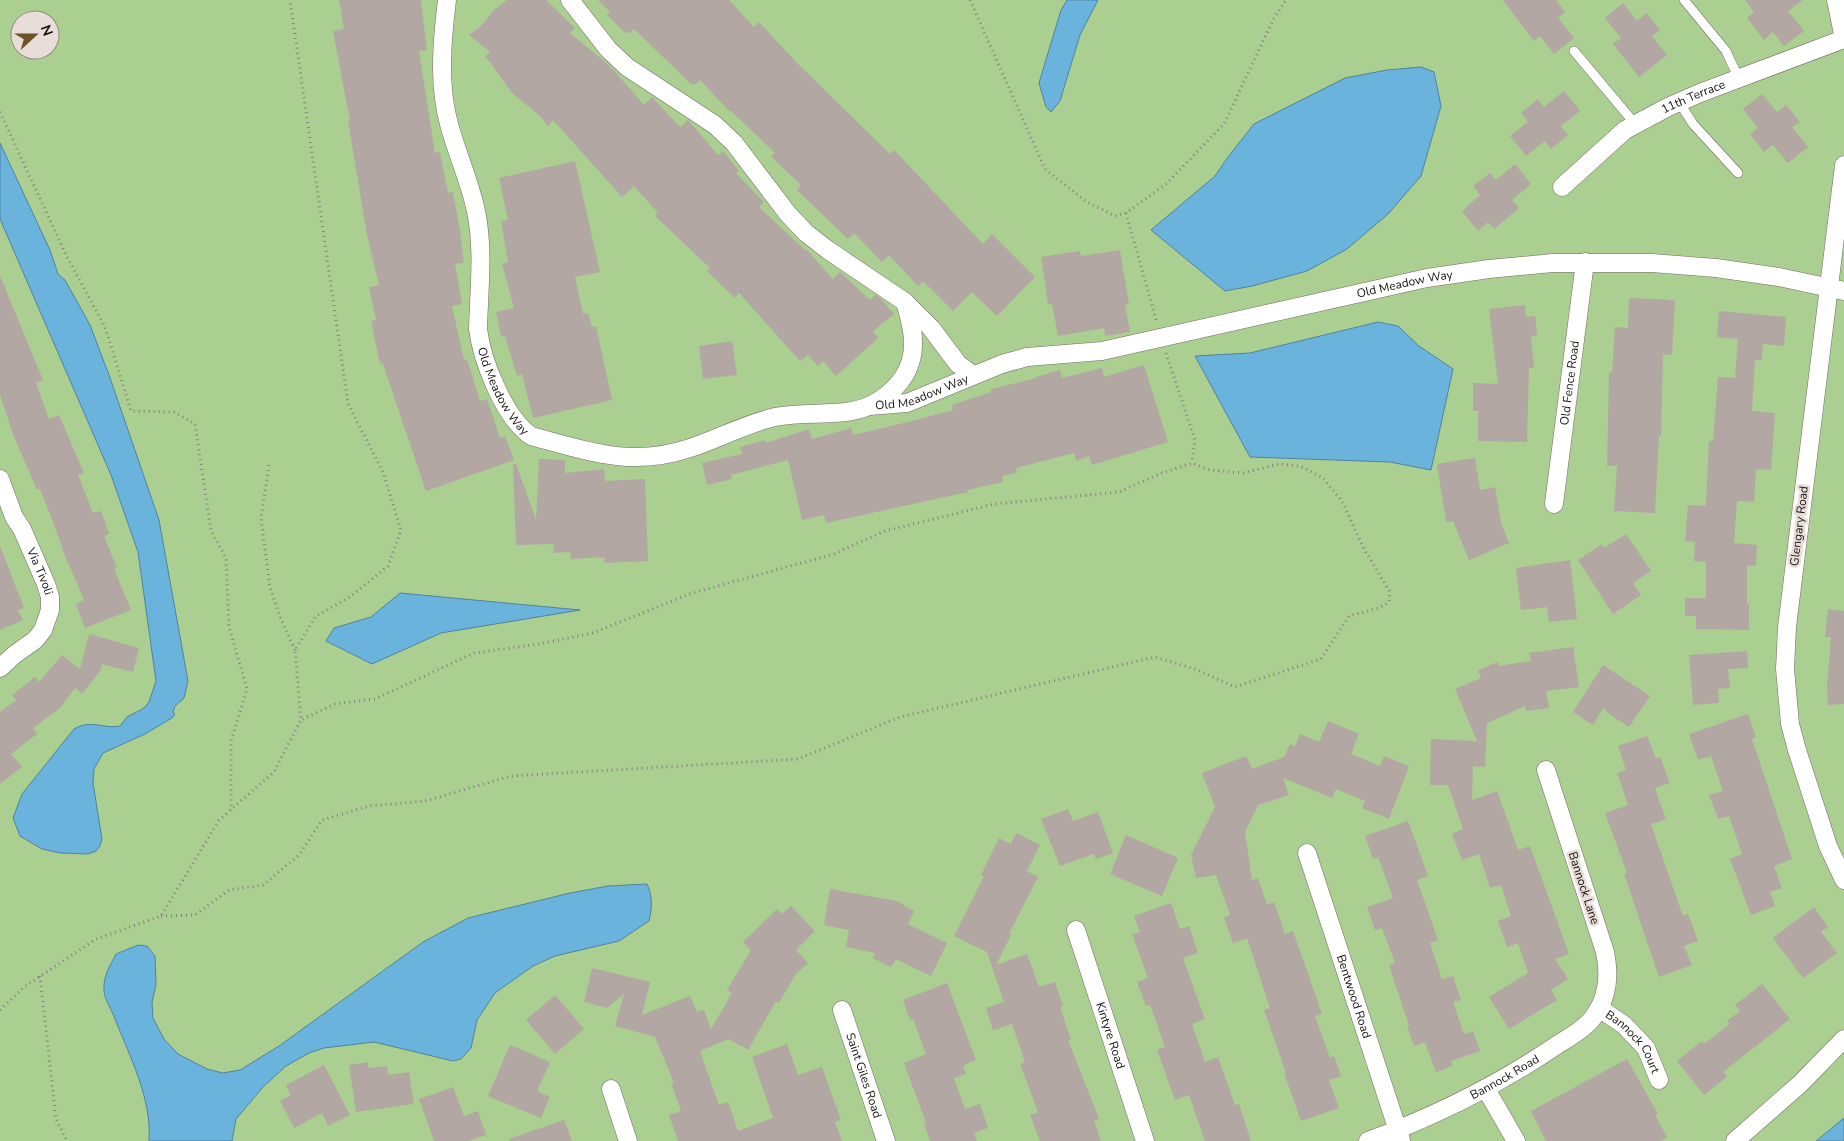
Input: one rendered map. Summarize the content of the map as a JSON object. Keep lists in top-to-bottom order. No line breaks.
{"streets":{"street":["11th Terrace","Old Meadow Way","Old Fence Road","Glengary Road","Via Tivoli","Bannock Lane","Bentwood Road","Kintyre Road","Bannock Court","Saint Giles Road","Bannock Road"]},"crossings":[["Old Meadow Way","Old Fence Road"],["Old Meadow Way","Glengary Road"],["Bannock Lane","Bannock Court"],["Bannock Lane","Bannock Road"],["Bentwood Road","Bannock Road"],["Bannock Court","Bannock Road"]],"north":"right"}
